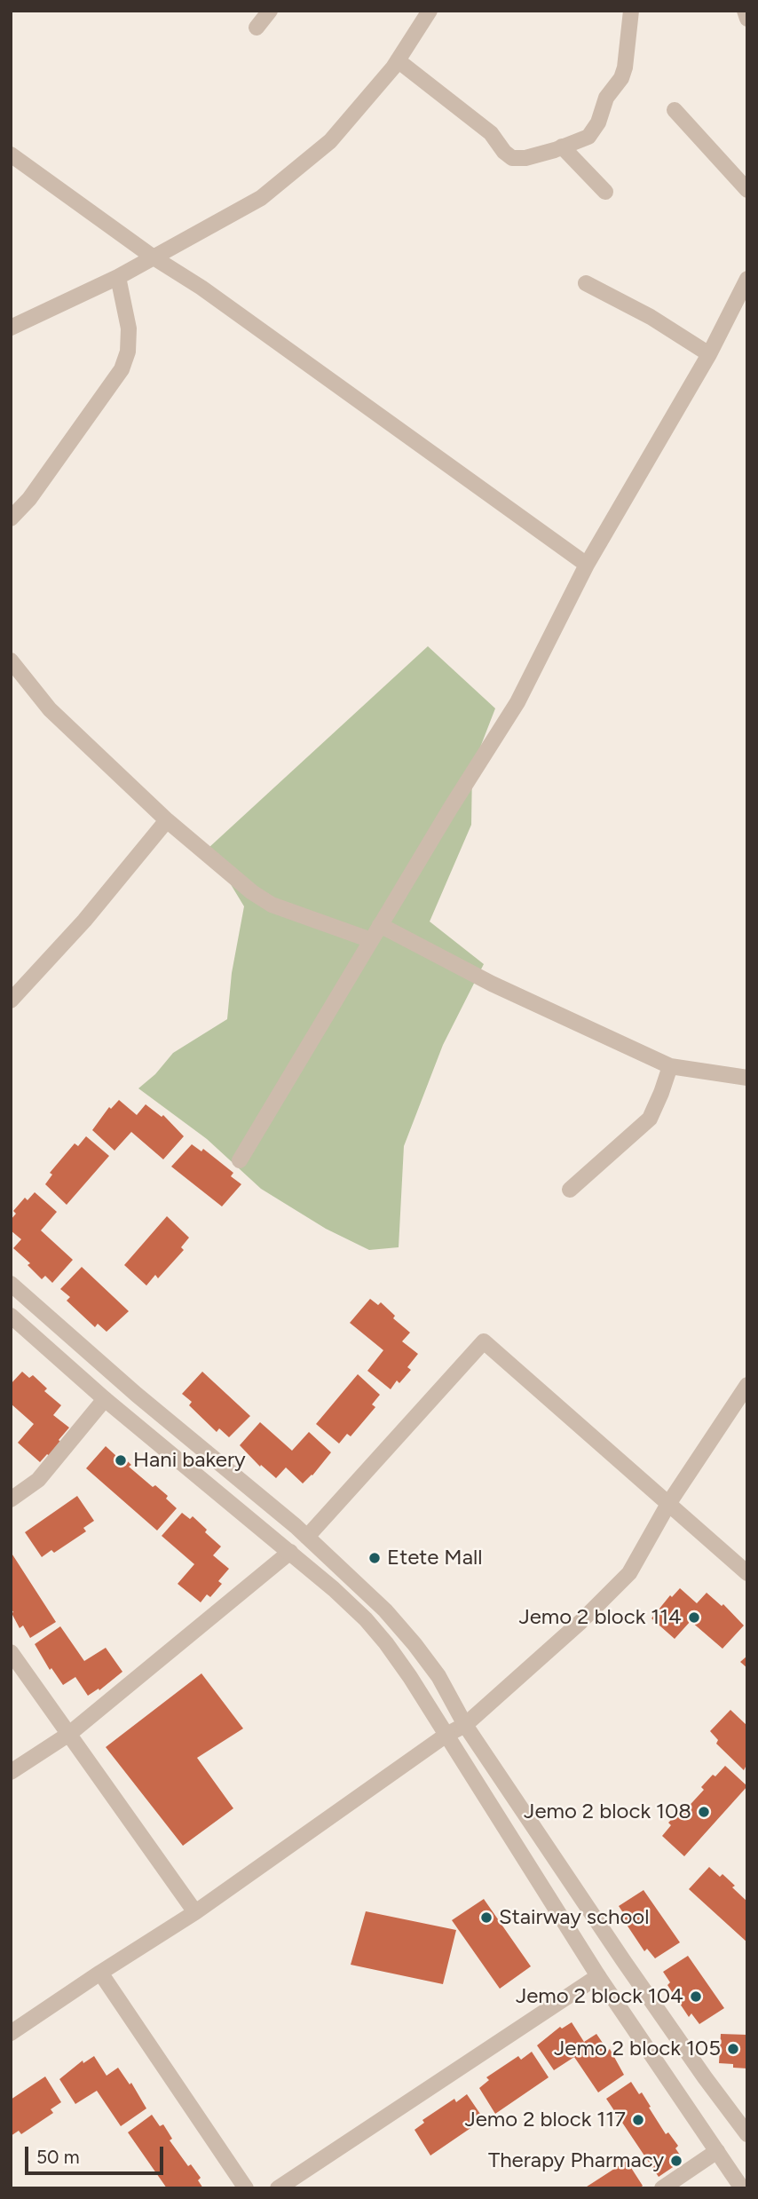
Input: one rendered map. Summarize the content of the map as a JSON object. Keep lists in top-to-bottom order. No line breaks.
{"places":["Hani bakery","Etete Mall","Jemo 2 block 114","Jemo 2 block 108","Stairway school","Jemo 2 block 104","Jemo 2 block 105","Jemo 2 block 117","Therapy Pharmacy"],"scale_bar":"50 m"}
